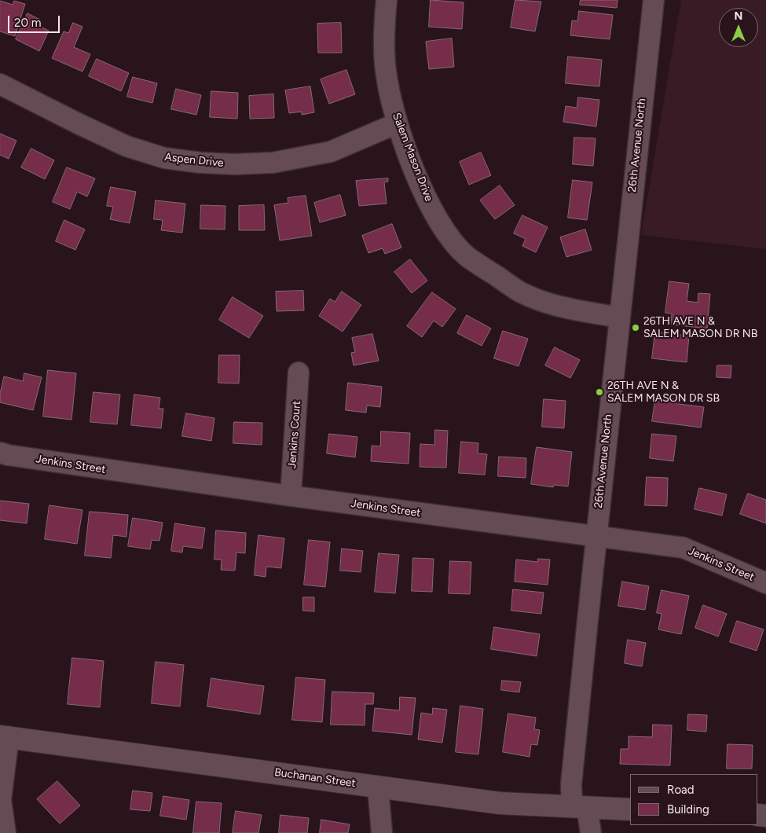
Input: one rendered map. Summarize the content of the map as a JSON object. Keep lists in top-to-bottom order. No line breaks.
{"streets":{"street":["26th Avenue North","Salem Mason Drive","Aspen Drive","Jenkins Court","Jenkins Street","Buchanan Street"]},"crossings":[["26th Avenue North","Salem Mason Drive"],["26th Avenue North","Jenkins Street"],["26th Avenue North","Buchanan Street"],["Salem Mason Drive","Aspen Drive"],["Jenkins Court","Jenkins Street"]],"places":["26TH AVE N & SALEM MASON DR NB","26TH AVE N & SALEM MASON DR SB"],"legend":["Road","Building"],"scale_bar":"20 m","north":"top"}
